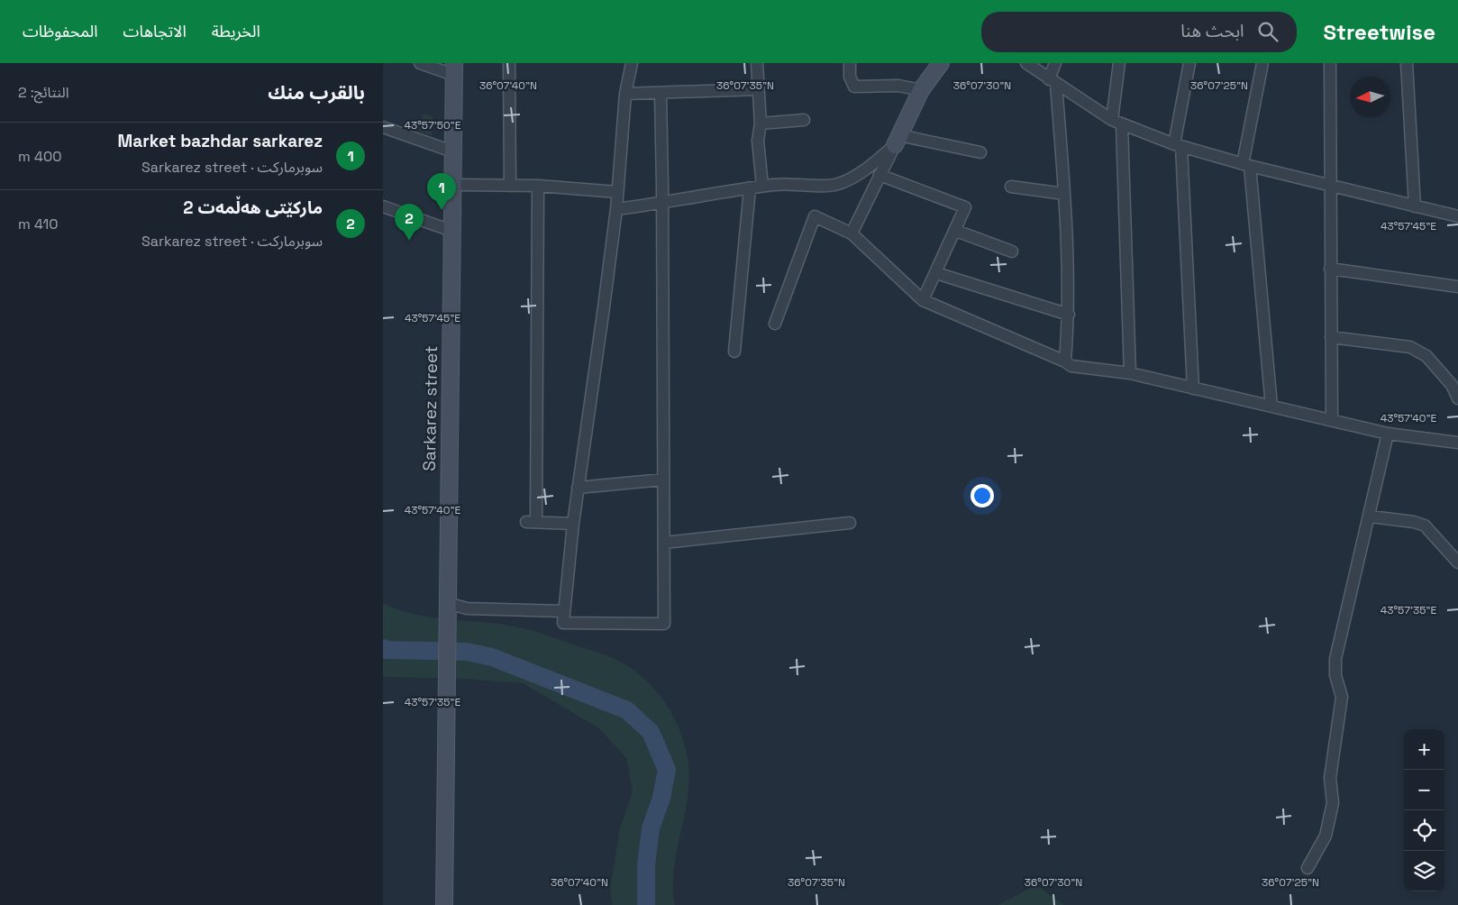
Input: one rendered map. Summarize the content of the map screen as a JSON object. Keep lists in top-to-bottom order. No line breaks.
{"streets":{"main road":["Sarkarez street"]},"north":"left","page":{"header":"Streetwise","search":"ابحث هنا","nav":["الخريطة","الاتجاهات","المحفوظات"],"heading":["بالقرب منك","النتائج: 2"],"list":[{"mark":"1","name":"Market bazhdar sarkarez","note":"سوبرماركت · Sarkarez street","value":"400 m"},{"mark":"2","name":"مارکێتی هەڵمەت 2","note":"سوبرماركت · Sarkarez street","value":"410 m"}],"pins":["1","2"],"map_buttons":["+","−"]},"coordinates":["36°07'40\"N","36°07'35\"N","36°07'30\"N","36°07'25\"N","43°57'50\"E","43°57'45\"E","43°57'40\"E","43°57'35\"E"]}
